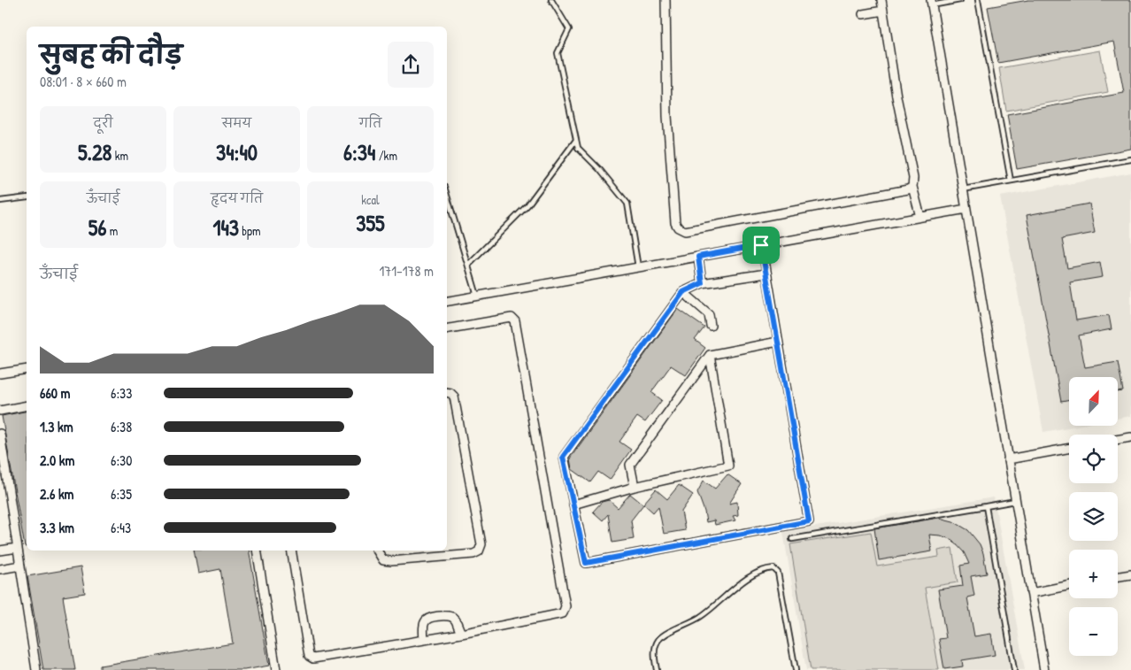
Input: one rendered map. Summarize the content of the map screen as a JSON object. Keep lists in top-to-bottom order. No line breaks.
{"north":"top right","page":{"heading":["सुबह की दौड़","08:01 · 8 × 660 m"],"stats":[["दूरी","5.28 km"],["समय","34:40"],["गति","6:34 /km"],["ऊँचाई","56 m"],["हृदय गति","143 bpm"],["kcal","355"]],"chart":["ऊँचाई","171–178 m"],"list":[{"name":"660 m","note":"6:33"},{"name":"1.3 km","note":"6:38"},{"name":"2.0 km","note":"6:30"},{"name":"2.6 km","note":"6:35"},{"name":"3.3 km","note":"6:43"}],"map_buttons":["+","−"]}}
